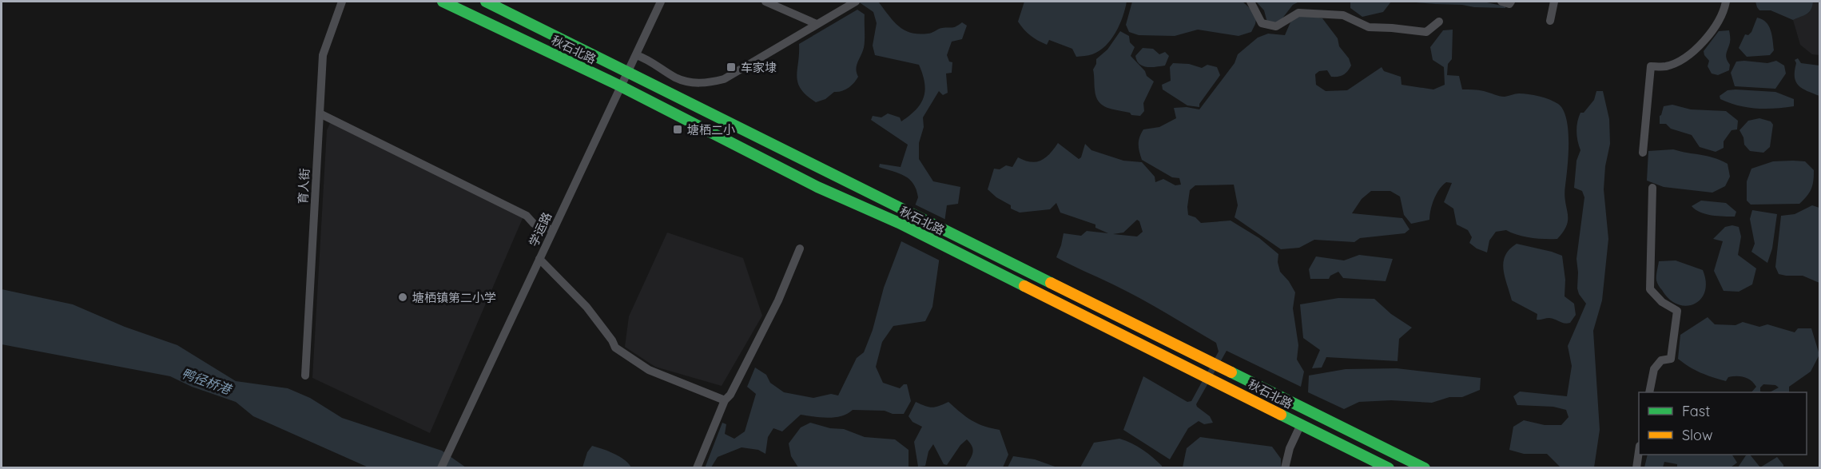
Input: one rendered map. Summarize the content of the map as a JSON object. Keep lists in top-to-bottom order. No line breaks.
{"streets":{"main road":["秋石北路"],"street":["育人街","学运路"]},"crossings":[["秋石北路","学运路"]],"water":["鸭径桥港"],"places":{"transit":["车家埭","塘栖二小"],"other":["塘栖镇第二小学"]},"legend":["Fast","Slow"]}
